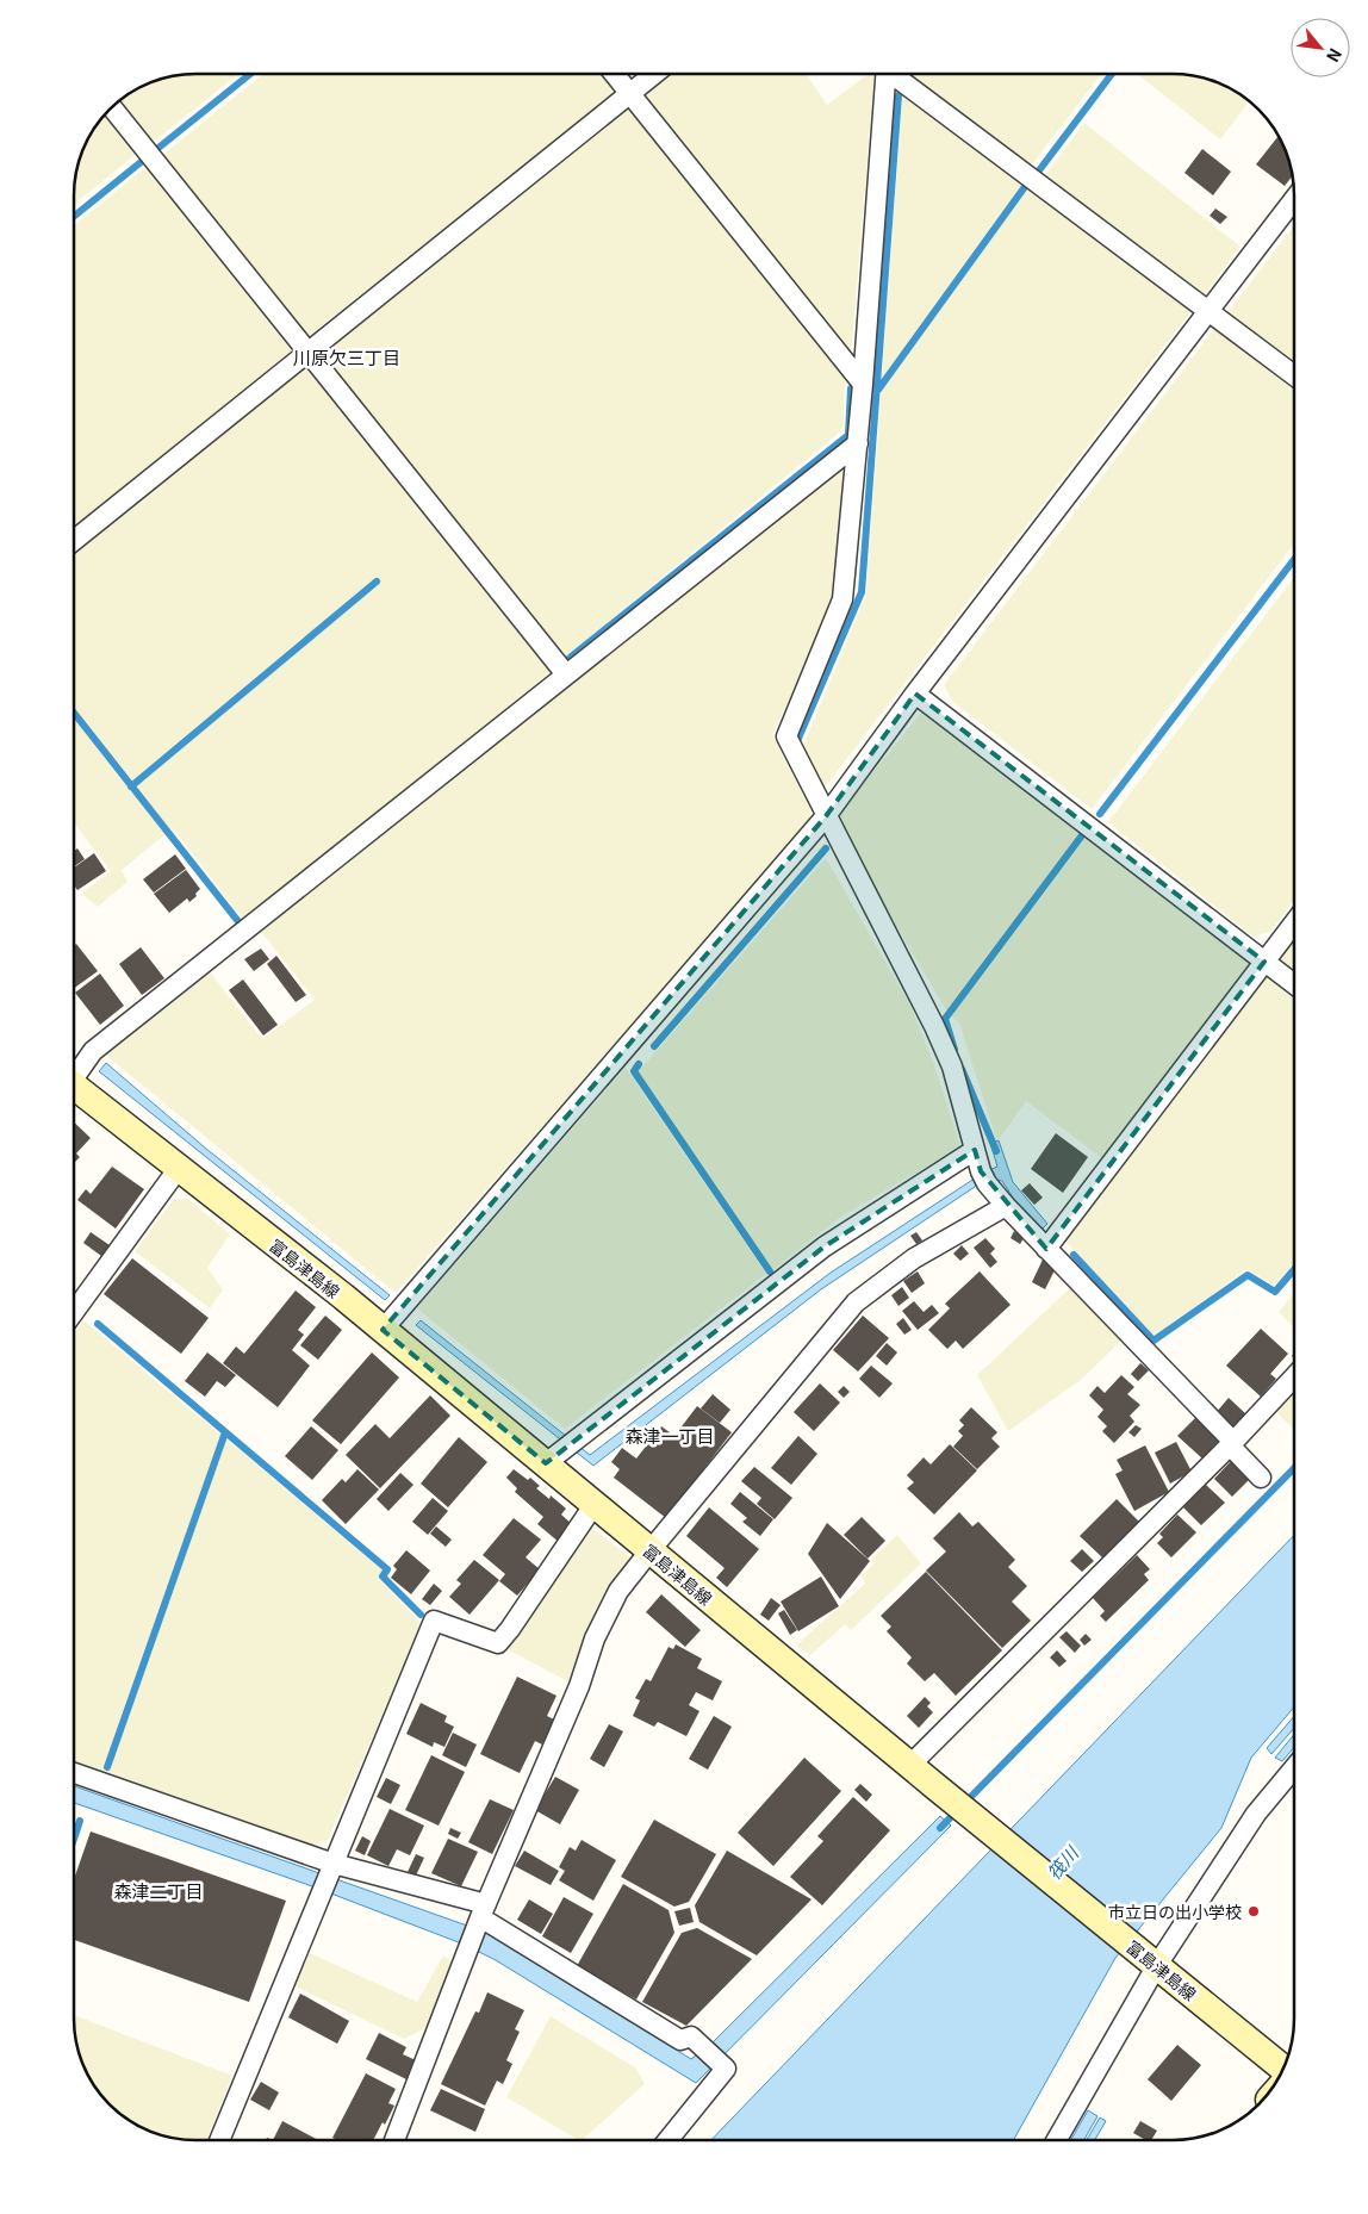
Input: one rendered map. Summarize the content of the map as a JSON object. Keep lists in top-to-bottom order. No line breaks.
{"streets":{"main road":["富島津島線"]},"districts":["川原欠三丁目","森津一丁目","森津二丁目"],"water":["筏川"],"places":["市立日の出小学校"],"north":"bottom right"}
